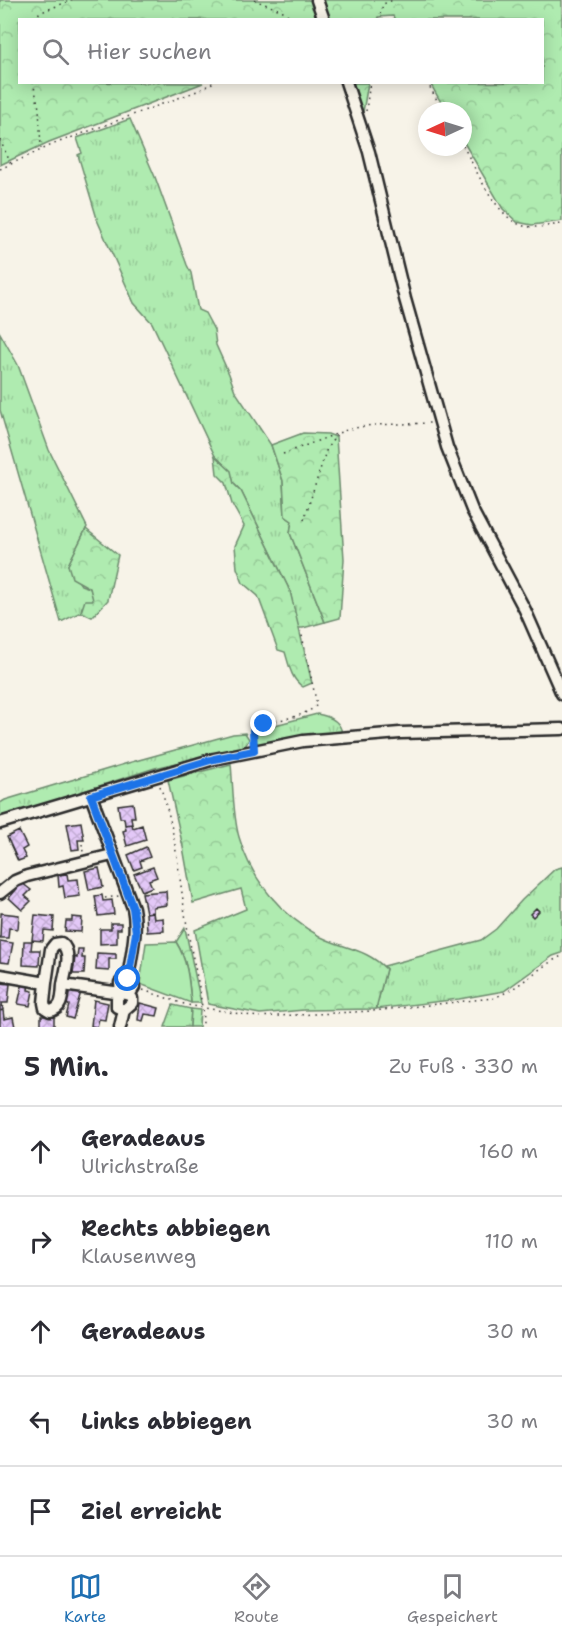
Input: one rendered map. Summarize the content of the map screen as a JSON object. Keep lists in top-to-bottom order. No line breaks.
{"north":"left","page":{"search":"Hier suchen","heading":["5 Min.","Zu Fuß · 330 m"],"list":[["Geradeaus","Ulrichstraße","160 m"],["Rechts abbiegen","Klausenweg","110 m"],["Geradeaus","30 m"],["Links abbiegen","30 m"],"Ziel erreicht"],"nav":["Karte","Route","Gespeichert"]}}
